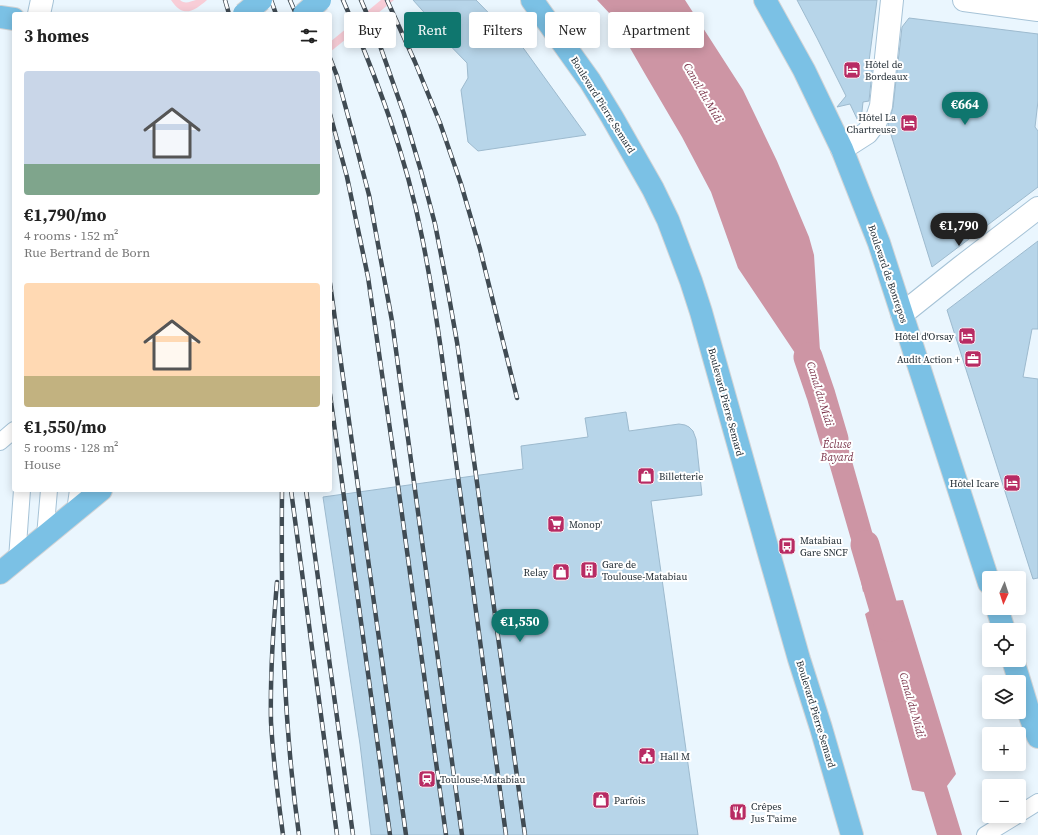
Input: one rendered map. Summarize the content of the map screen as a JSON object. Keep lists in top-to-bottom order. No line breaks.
{"streets":{"main road":["Boulevard Pierre Semard","Boulevard de Bonrepos"]},"water":["Canal du Midi","Écluse Bayard"],"places":{"hotel":["Hôtel de Bordeaux","Hôtel La Chartreuse","Hôtel d'Orsay","Hôtel Icare"],"office":["Audit Action +"],"shop":["Billetterie","Relay","Parfois"],"supermarket":["Monop'"],"bus stop":["Matabiau Gare SNCF"],"building":["Gare de Toulouse-Matabiau"],"public building":["Hall M"],"station":["Toulouse-Matabiau"],"restaurant":["Crêpes Jus T'aime"]},"north":"bottom","page":{"chip":["Buy","Rent","Filters","New","Apartment"],"heading":"3 homes","list":[{"name":"€1,790/mo","note":"4 rooms · 152 m² · Rue Bertrand de Born"},{"name":"€1,550/mo","note":"5 rooms · 128 m² · House"}],"price":["€664","€1,790","€1,550"],"map_buttons":["+","−"]}}
